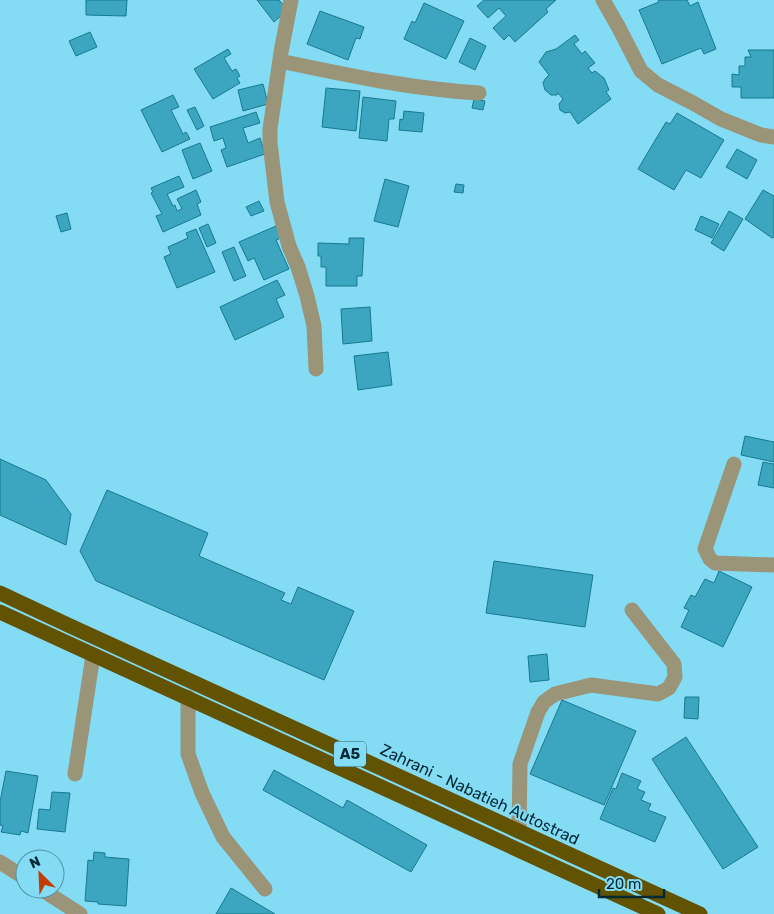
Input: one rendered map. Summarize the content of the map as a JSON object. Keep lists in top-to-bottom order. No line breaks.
{"streets":{"highway":["A5","Zahrani - Nabatieh Autostrad"]},"scale_bar":"20 m","north":"top left"}
